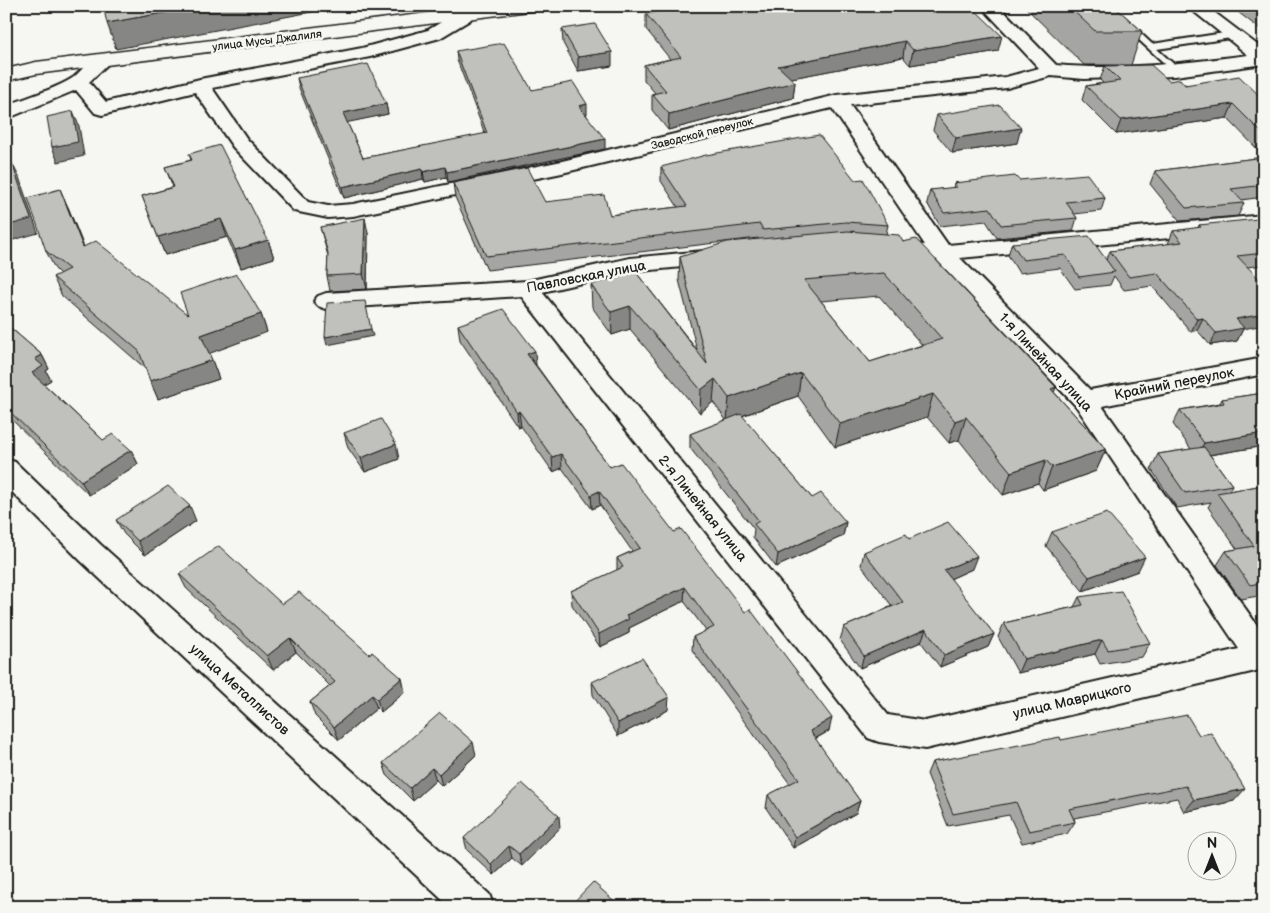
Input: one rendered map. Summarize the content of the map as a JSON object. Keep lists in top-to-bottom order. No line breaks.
{"streets":{"street":["улица Мусы Джалиля","Заводской переулок","Павловская улица","1-я Линейная улица","Крайний переулок","2-я Линейная улица","улица Металлистов","улица Маврицкого"]},"crossings":[["Заводской переулок","1-я Линейная улица"],["Павловская улица","2-я Линейная улица"],["1-я Линейная улица","Крайний переулок"],["1-я Линейная улица","улица Маврицкого"],["2-я Линейная улица","улица Маврицкого"]],"north":"top"}
